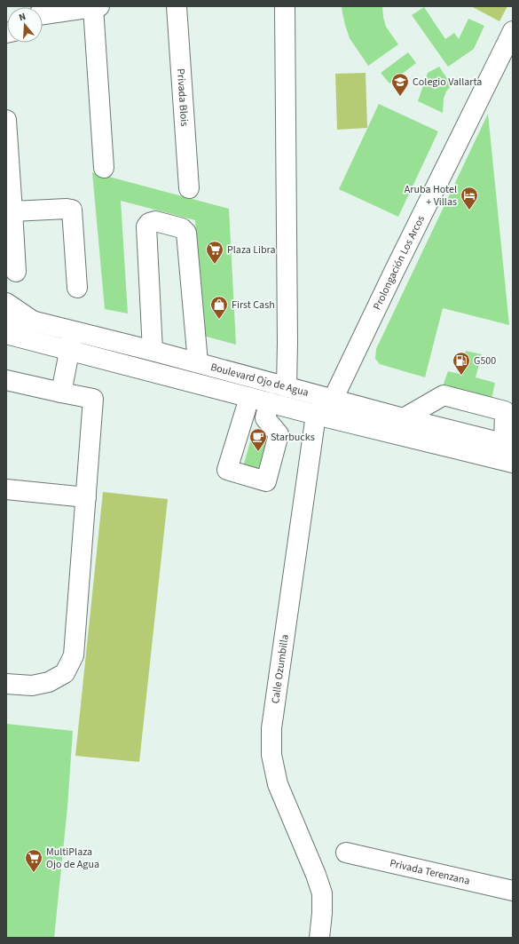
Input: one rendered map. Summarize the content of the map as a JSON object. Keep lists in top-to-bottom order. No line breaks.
{"streets":{"street":["Privada Blois","Prolongación Los Arcos","Boulevard Ojo de Agua","Calle Ozumbilla","Privada Terenzana"]},"crossings":[["Prolongación Los Arcos","Boulevard Ojo de Agua"],["Boulevard Ojo de Agua","Calle Ozumbilla"]],"places":{"school or university":["Colegio Vallarta"],"hotel":["Aruba Hotel + Villas"],"supermarket":["Plaza Libra","MultiPlaza Ojo de Agua"],"shop":["First Cash"],"fuel station":["G500"],"cafe":["Starbucks"]},"north":"top"}
